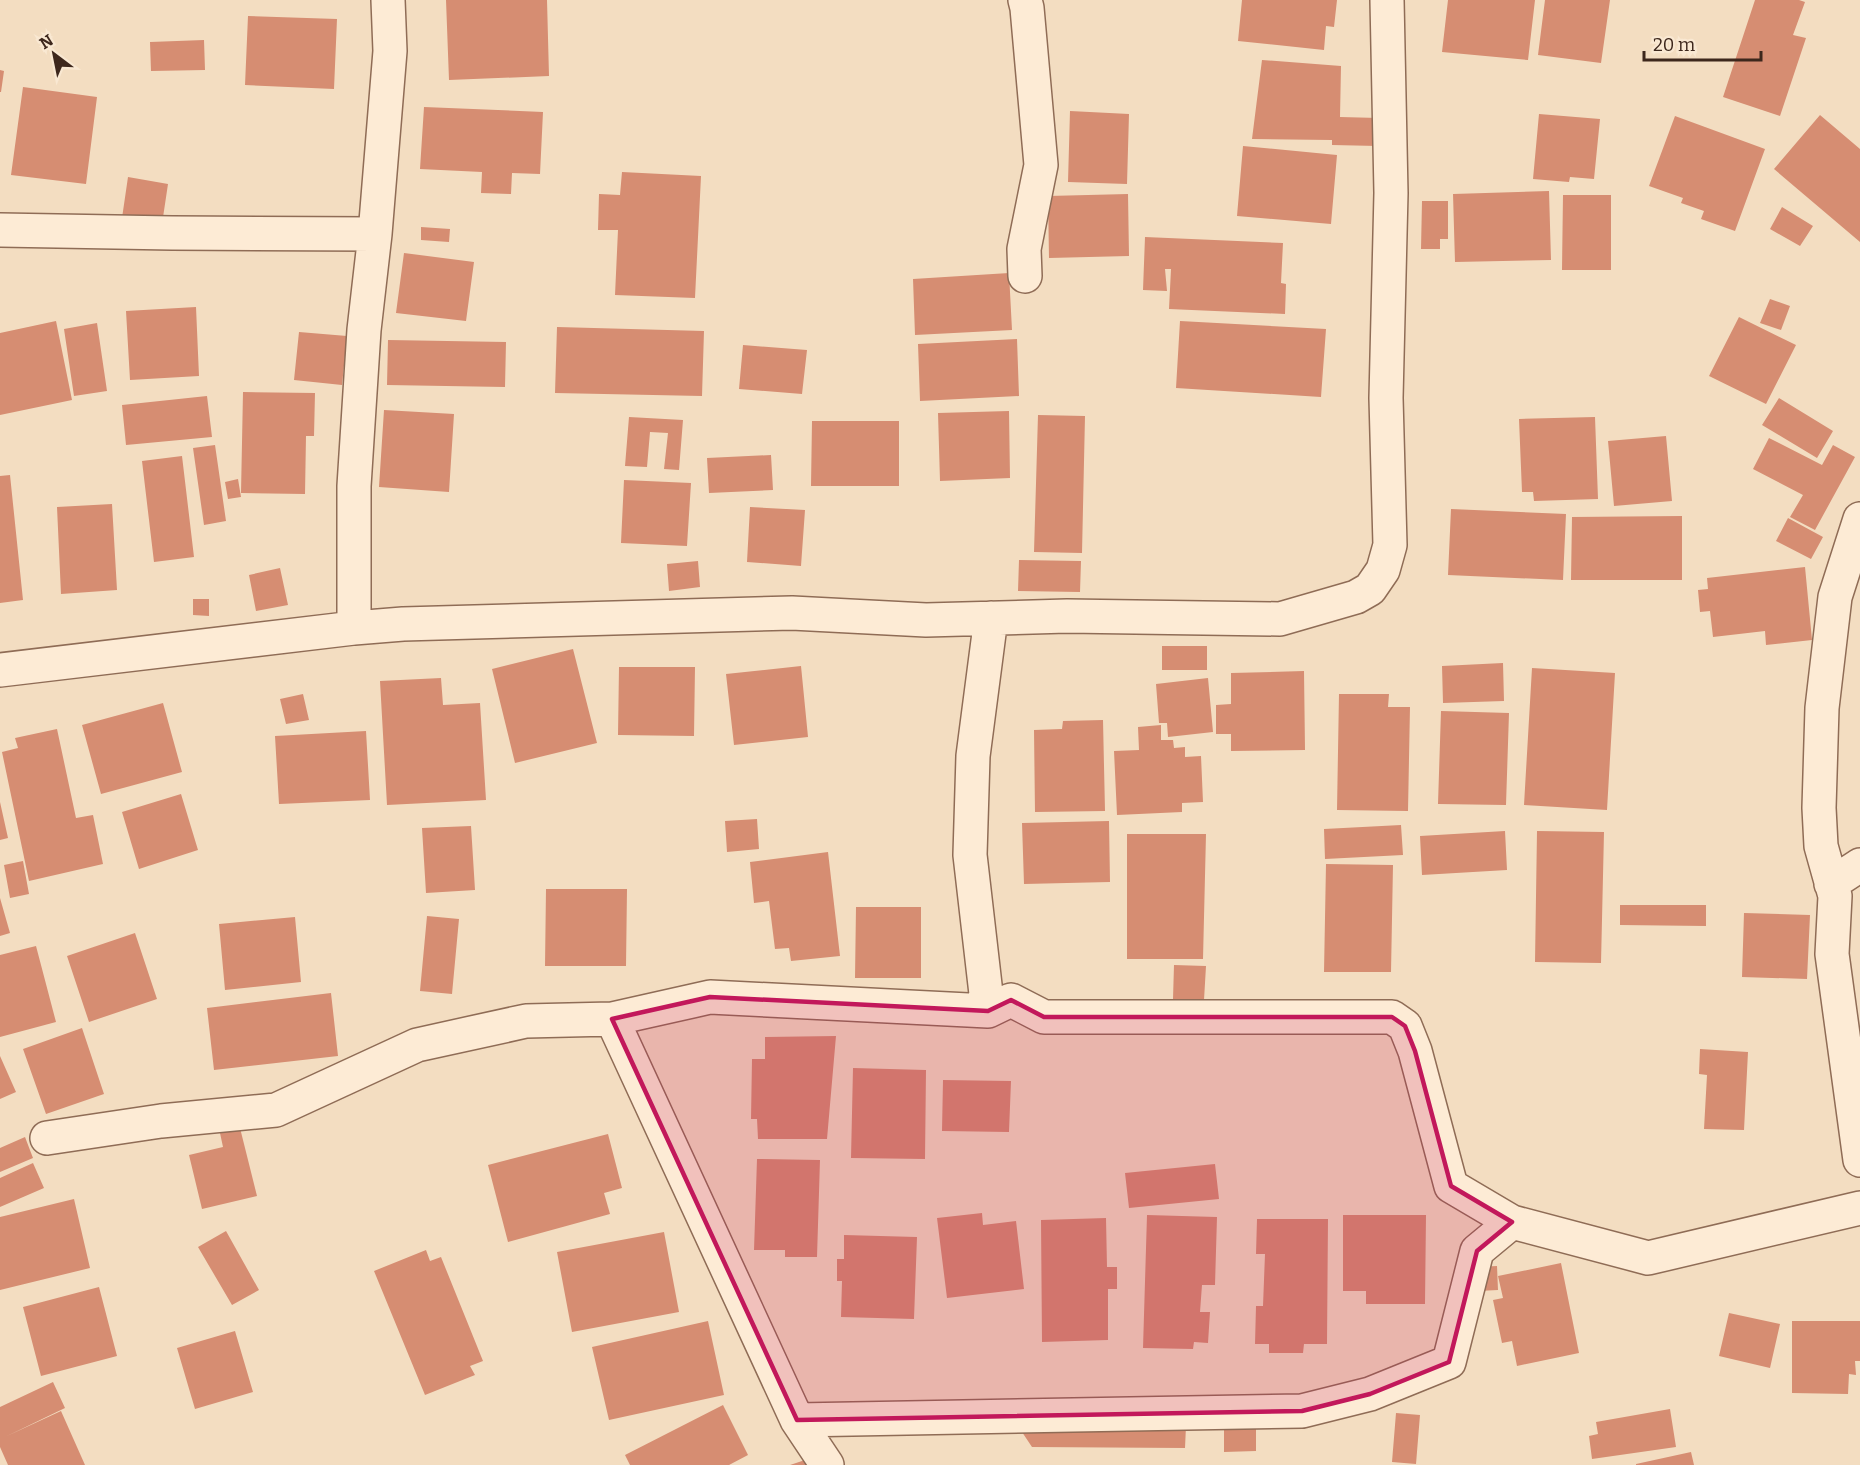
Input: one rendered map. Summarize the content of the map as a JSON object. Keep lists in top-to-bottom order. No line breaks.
{"scale_bar":"20 m","north":"top left"}
